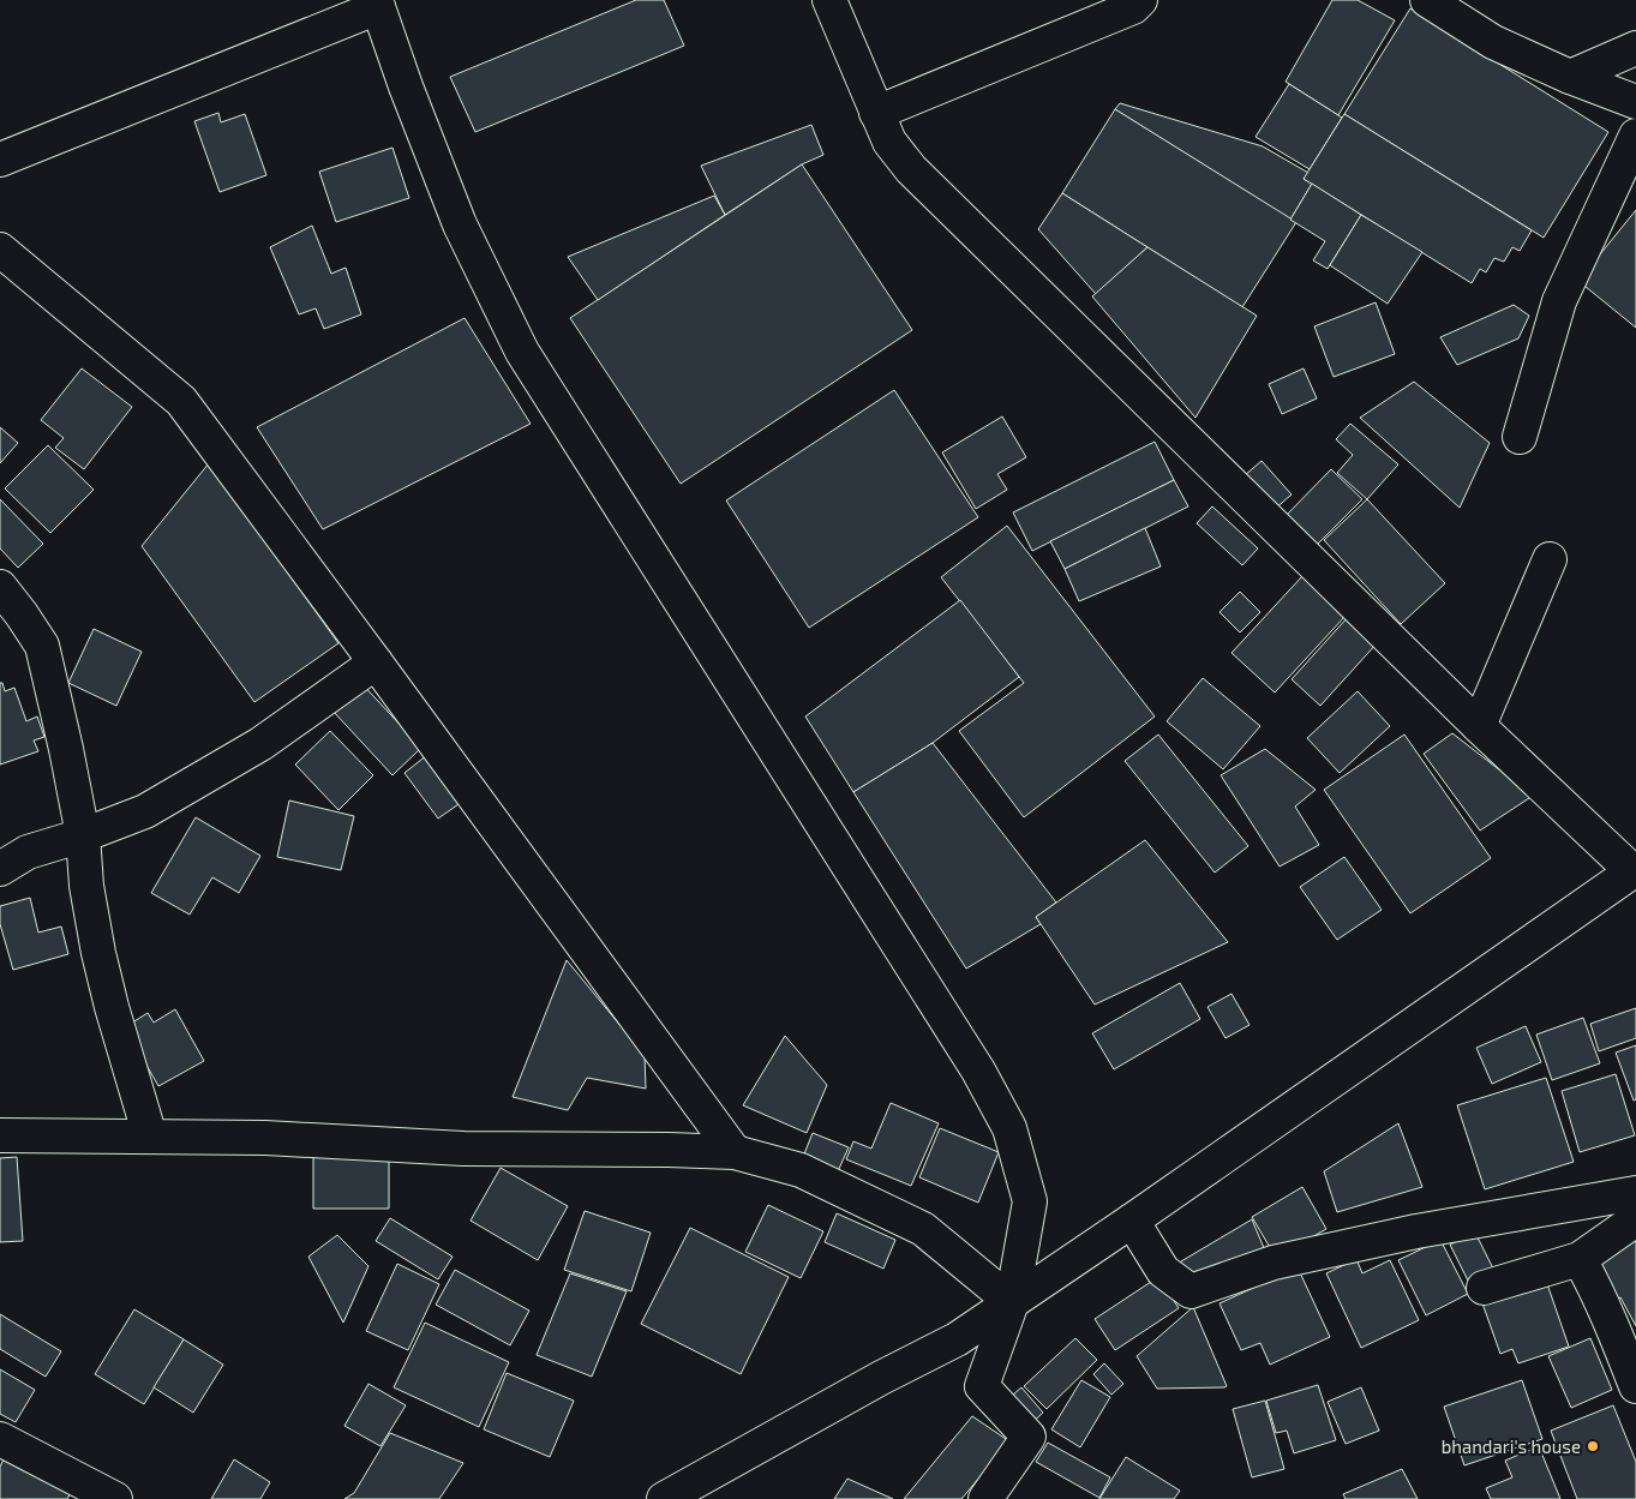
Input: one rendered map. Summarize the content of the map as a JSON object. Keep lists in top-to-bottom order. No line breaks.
{"places":["bhandari's house"]}
